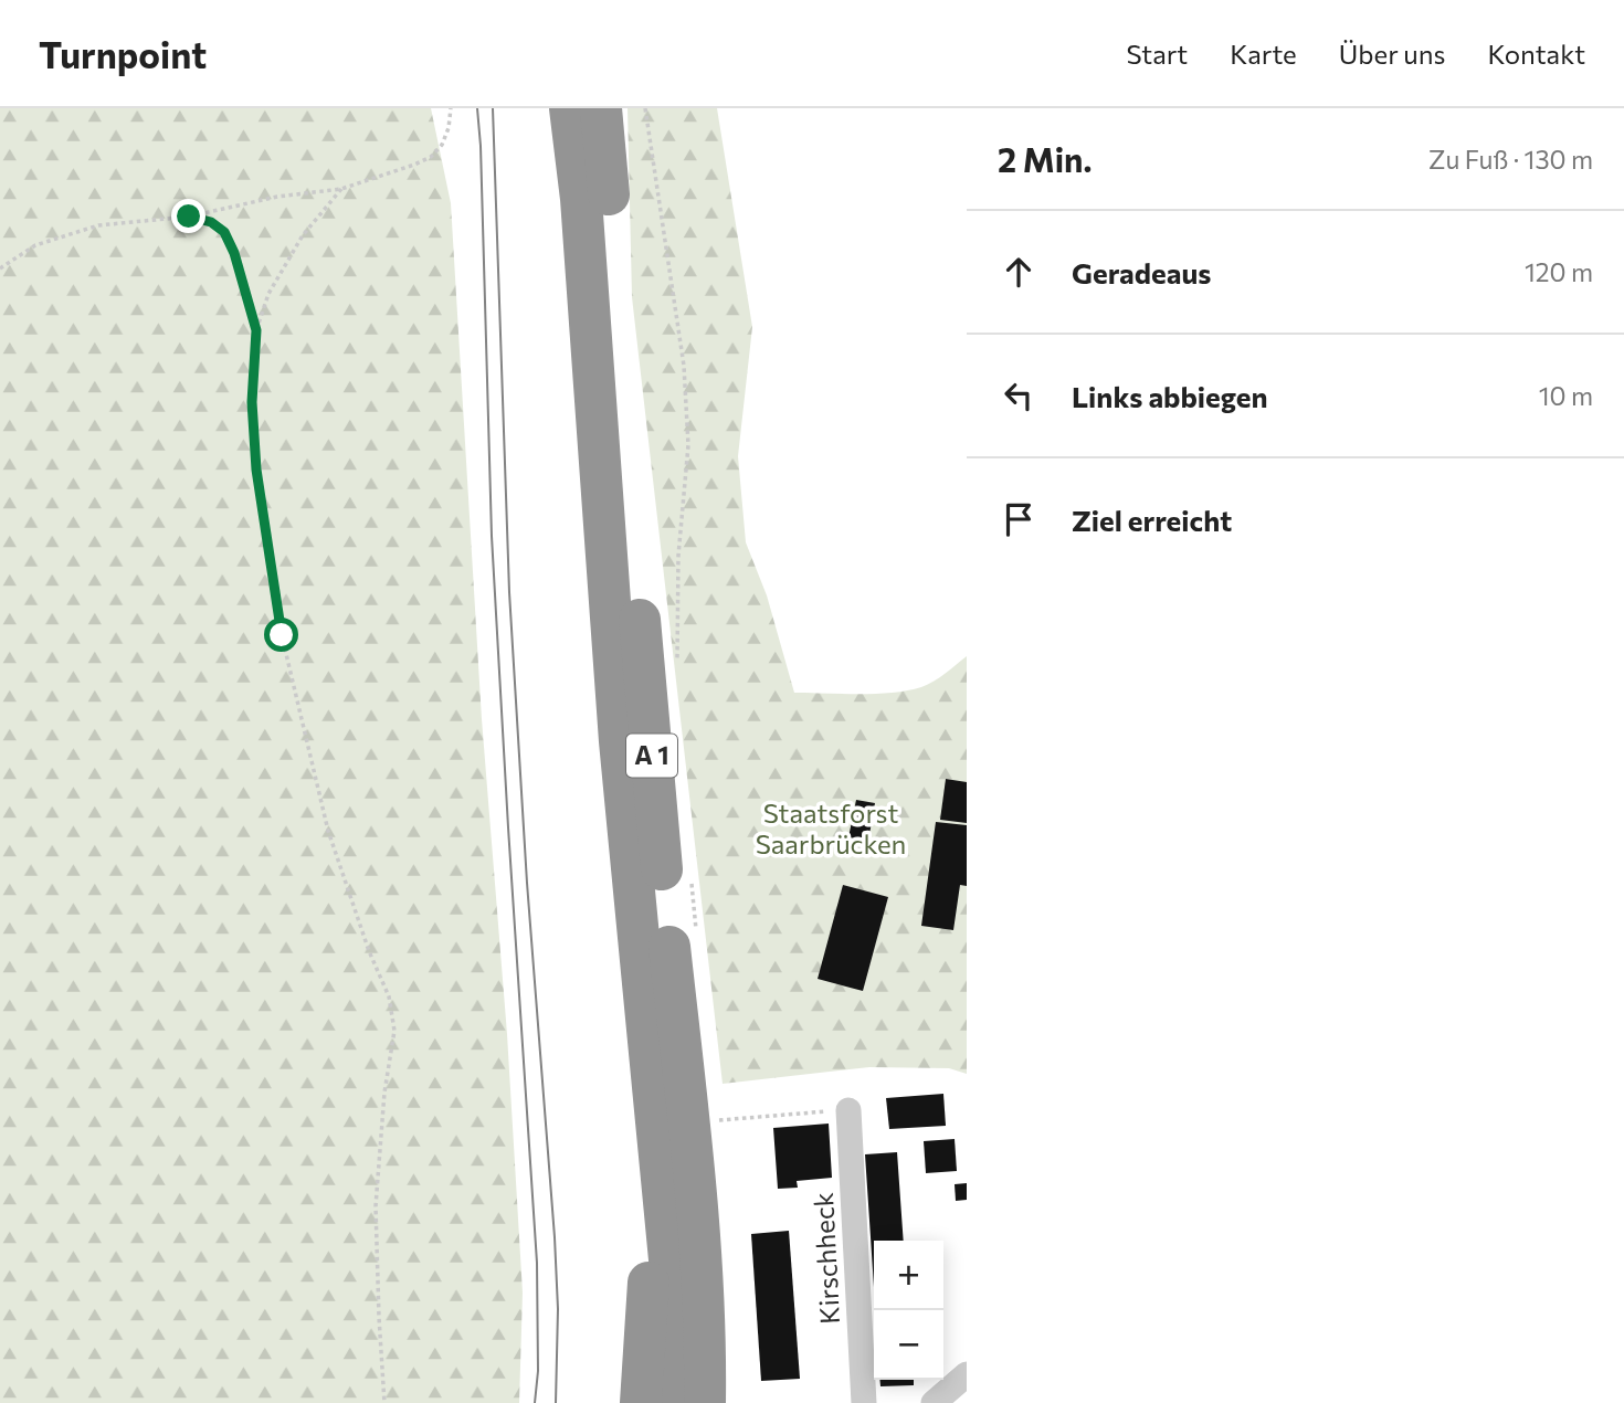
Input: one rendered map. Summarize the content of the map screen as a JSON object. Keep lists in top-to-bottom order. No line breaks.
{"streets":{"highway":["A 1"],"street":["Kirschheck"]},"parks":["Staatsforst Saarbrücken"],"page":{"header":"Turnpoint","nav":["Start","Karte","Über uns","Kontakt"],"heading":["2 Min.","Zu Fuß · 130 m"],"list":[["Geradeaus","120 m"],["Links abbiegen","10 m"],"Ziel erreicht"],"map_buttons":["+","−"]}}
